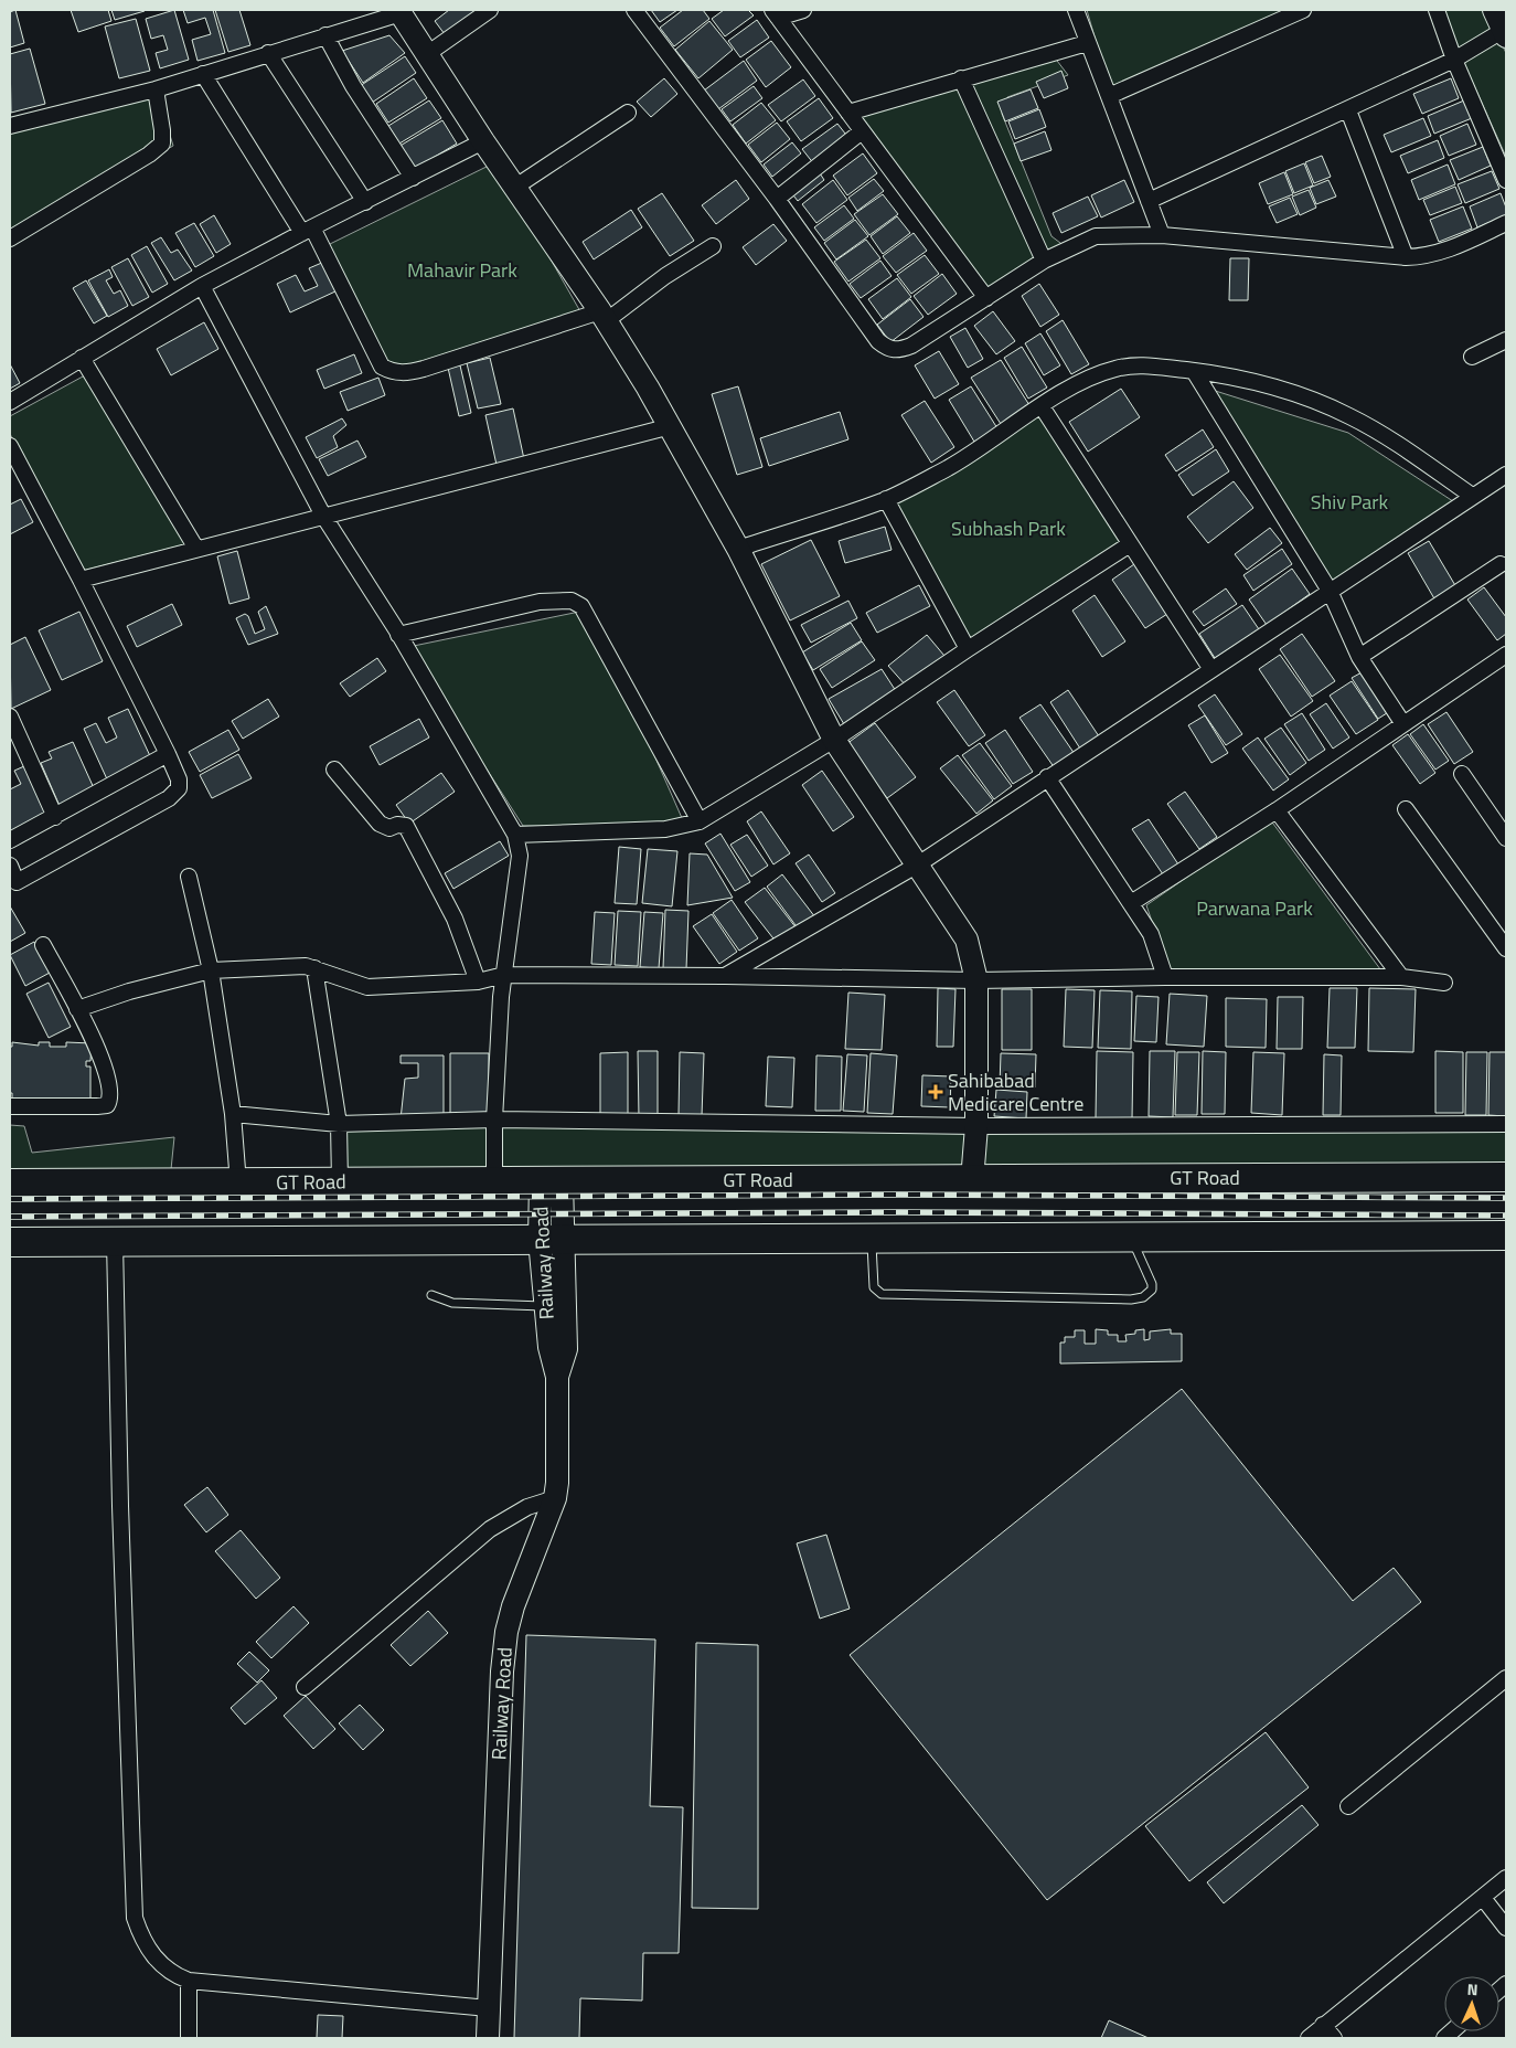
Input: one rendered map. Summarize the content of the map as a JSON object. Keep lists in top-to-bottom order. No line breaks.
{"streets":{"highway":["GT Road"],"street":["Railway Road"]},"crossings":[["GT Road","Railway Road"]],"parks":["Mahavir Park","Shiv Park","Subhash Park","Parwana Park"],"places":{"health":["Sahibabad Medicare Centre"]},"north":"top"}
